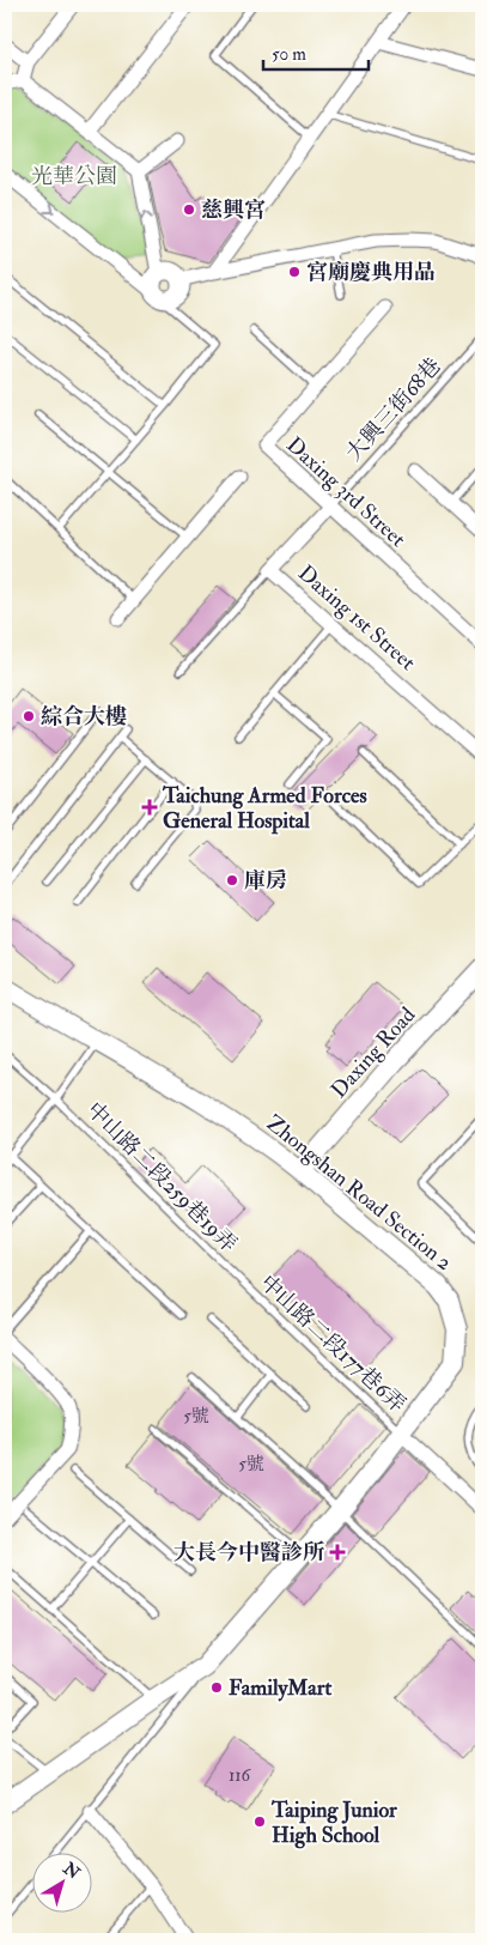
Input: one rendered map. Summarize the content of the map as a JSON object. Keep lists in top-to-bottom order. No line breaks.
{"streets":{"main road":["Daxing Road","Zhongshan Road Section 2"],"street":["Daxing 3rd Street","Daxing 1st Street"],"lane":["大興三街68巷","中山路二段259巷19弄","中山路二段177巷6弄"]},"crossings":[["大興三街68巷","Daxing 3rd Street"],["大興三街68巷","Daxing 1st Street"],["Daxing 3rd Street","Daxing 1st Street"],["Daxing Road","Zhongshan Road Section 2"],["中山路二段259巷19弄","中山路二段177巷6弄"],["Zhongshan Road Section 2","中山路二段177巷6弄"]],"parks":["光華公園"],"places":{"other":["慈興宮","宮廟慶典用品","綜合大樓","庫房","FamilyMart","Taiping Junior High School"],"health":["Taichung Armed Forces General Hospital","大長今中醫診所"]},"house_numbers":["5號","5號","116"],"scale_bar":"50 m","north":"top right"}
